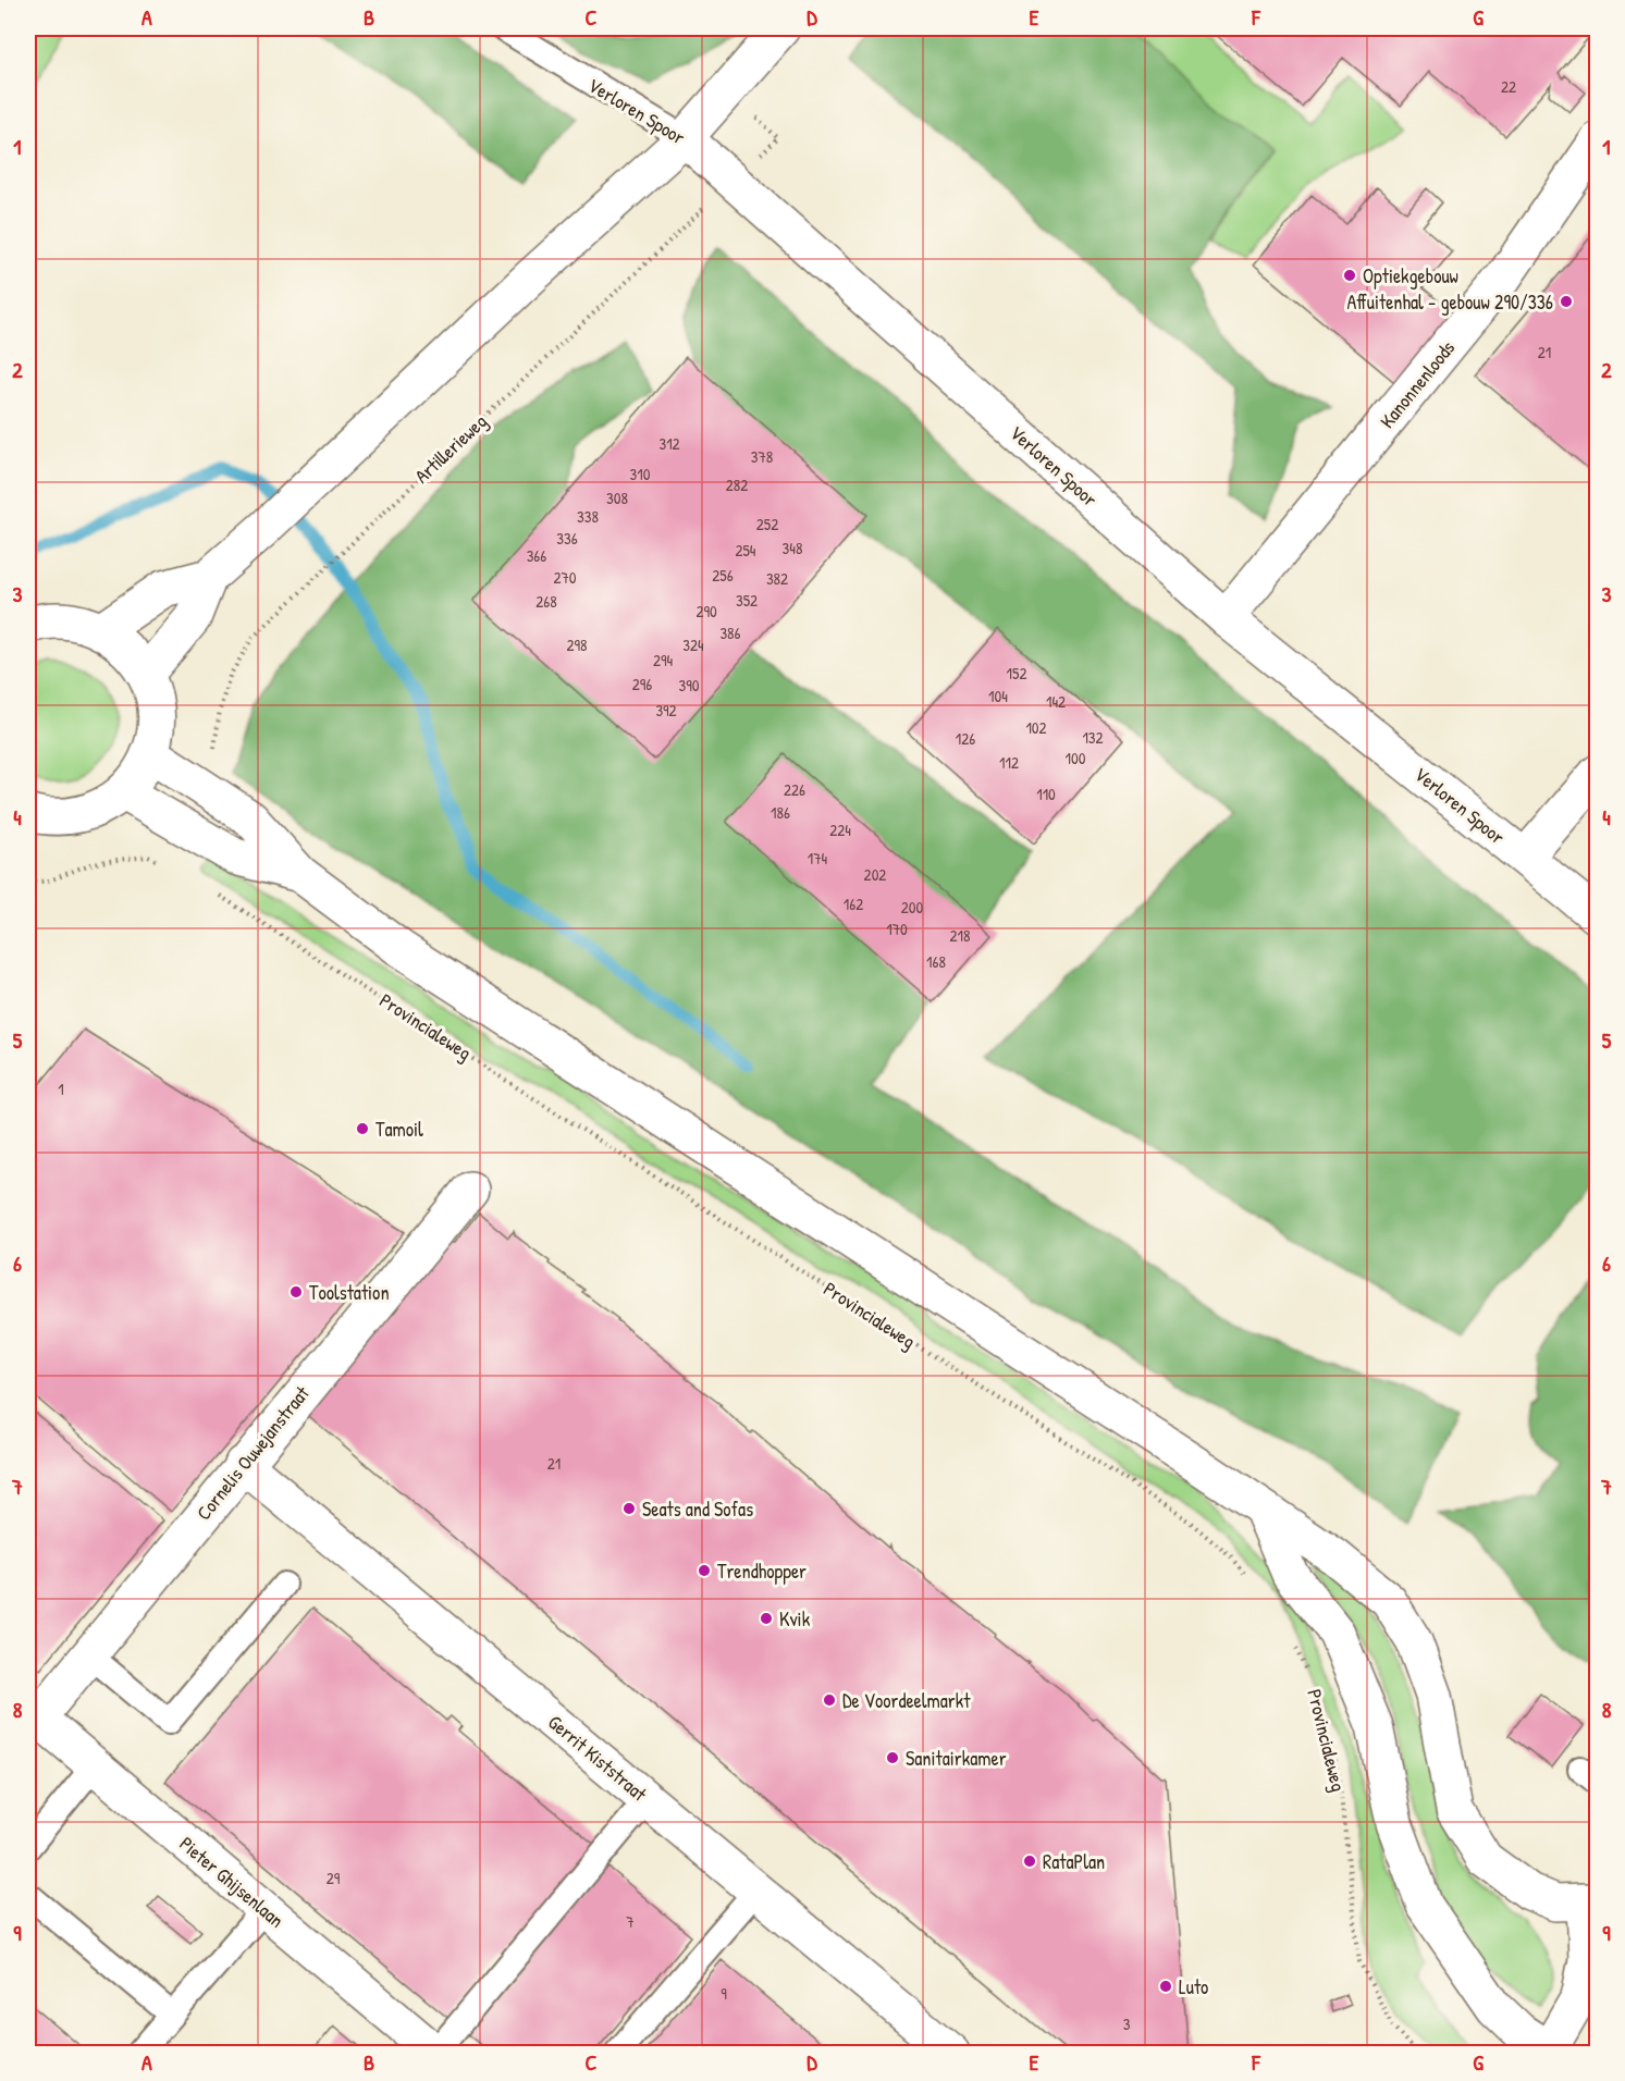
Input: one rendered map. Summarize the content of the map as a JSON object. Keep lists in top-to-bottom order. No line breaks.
{"streets":{"street":["Verloren Spoor","Kanonnenloods","Cornelis Ouwejanstraat","Gerrit Kiststraat","Pieter Ghijsenlaan"],"path":["Artillerieweg","Provincialeweg"]},"crossings":[["Verloren Spoor","Kanonnenloods"],["Verloren Spoor","Artillerieweg"],["Cornelis Ouwejanstraat","Gerrit Kiststraat"],["Cornelis Ouwejanstraat","Pieter Ghijsenlaan"]],"places":["Optiekgebouw","Affuitenhal - gebouw 290/336","Tamoil","Toolstation","Seats and Sofas","Trendhopper","Kvik","De Voordeelmarkt","Sanitairkamer","RataPlan","Luto"],"house_numbers":["22","21","312","378","310","282","308","338","252","336","348","254","366","256","270","382","352","268","290","386","298","324","294","152","296","390","104","142","392","102","132","126","100","112","226","110","186","224","174","202","162","200","170","218","168","1","21","29","7","9","3"],"grid":{"columns":["A","B","C","D","E","F","G"],"rows":["1","2","3","4","5","6","7","8","9"]}}
